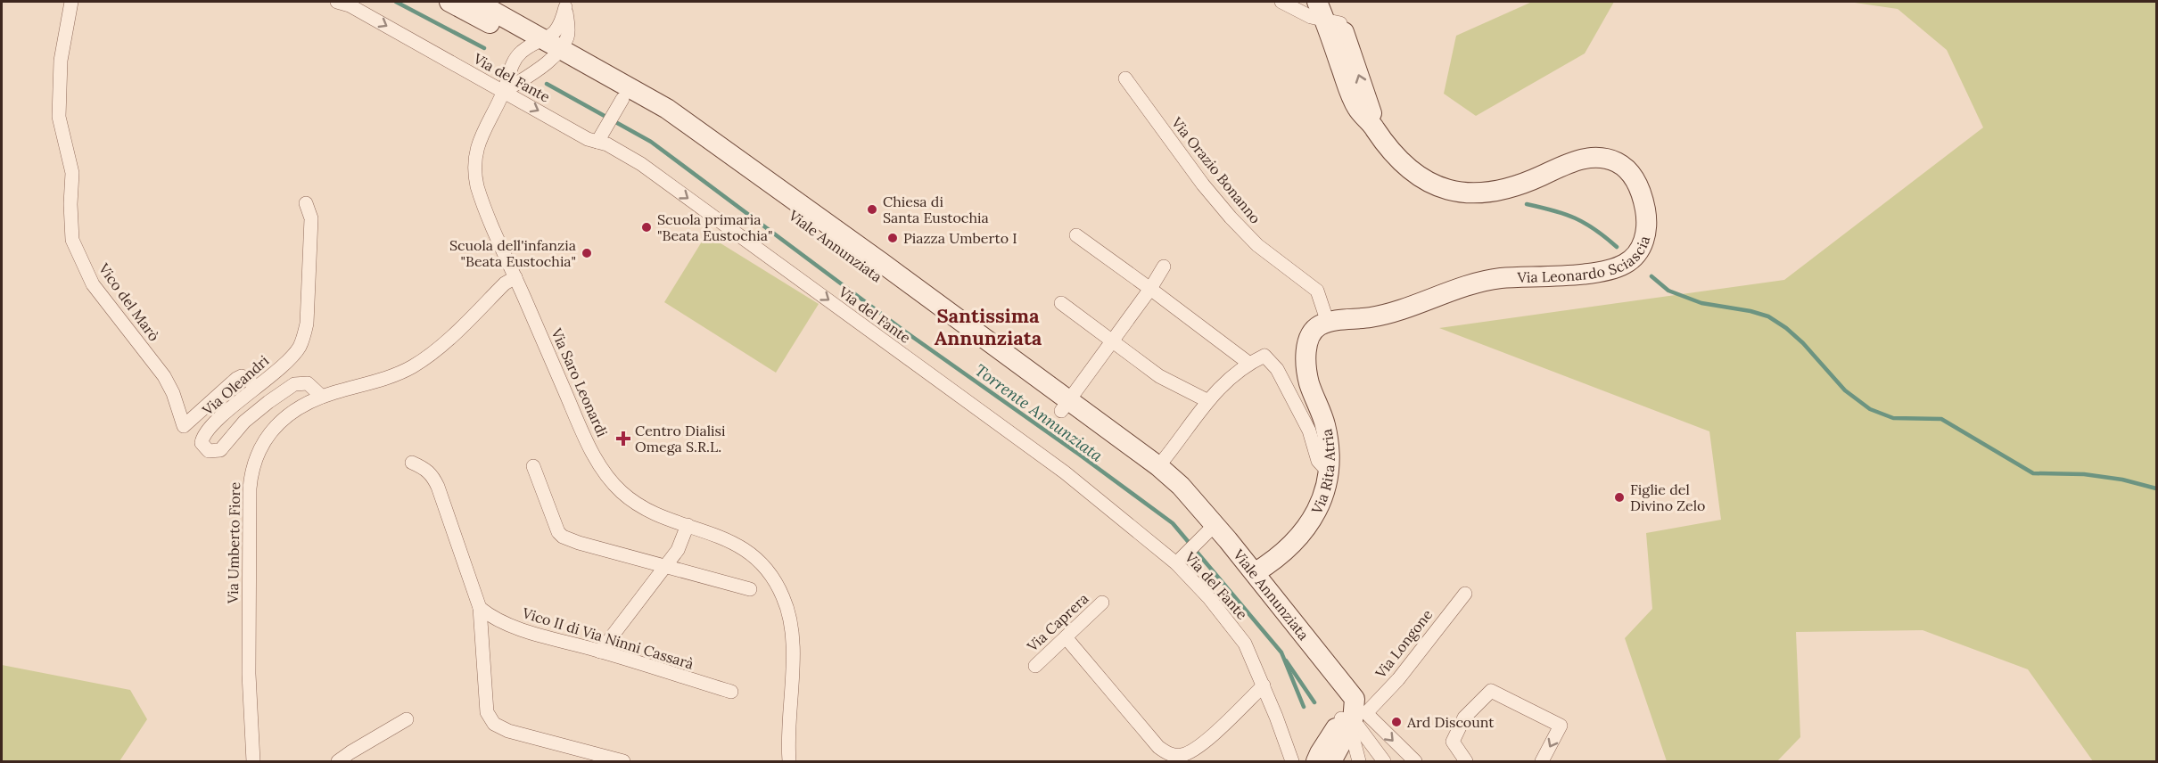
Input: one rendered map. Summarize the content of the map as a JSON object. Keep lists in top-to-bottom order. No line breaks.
{"streets":{"main road":["Viale Annunziata","Via Leonardo Sciascia","Via Rita Atria"],"street":["Via del Fante","Via Orazio Bonanno","Vico del Marò","Via Saro Leonardi","Via Oleandri","Via Umberto Fiore","Via Caprera","Vico II di Via Ninni Cassarà","Via Longone"]},"crossings":[["Via del Fante","Via Saro Leonardi"],["Via Orazio Bonanno","Via Leonardo Sciascia"],["Via Orazio Bonanno","Via Rita Atria"],["Viale Annunziata","Via Saro Leonardi"],["Viale Annunziata","Via Rita Atria"],["Viale Annunziata","Via Longone"],["Via Leonardo Sciascia","Via Rita Atria"],["Vico del Marò","Via Oleandri"],["Via Saro Leonardi","Via Umberto Fiore"],["Via Oleandri","Via Umberto Fiore"]],"one_way":["Via del Fante"],"districts":["Santissima Annunziata"],"water":["Torrente Annunziata"],"places":{"other":["Chiesa di Santa Eustochia","Scuola primaria \"Beata Eustochia\"","Piazza Umberto I","Scuola dell'infanzia \"Beata Eustochia\"","Figlie del Divino Zelo","Ard Discount"],"health":["Centro Dialisi Omega S.R.L."]}}
